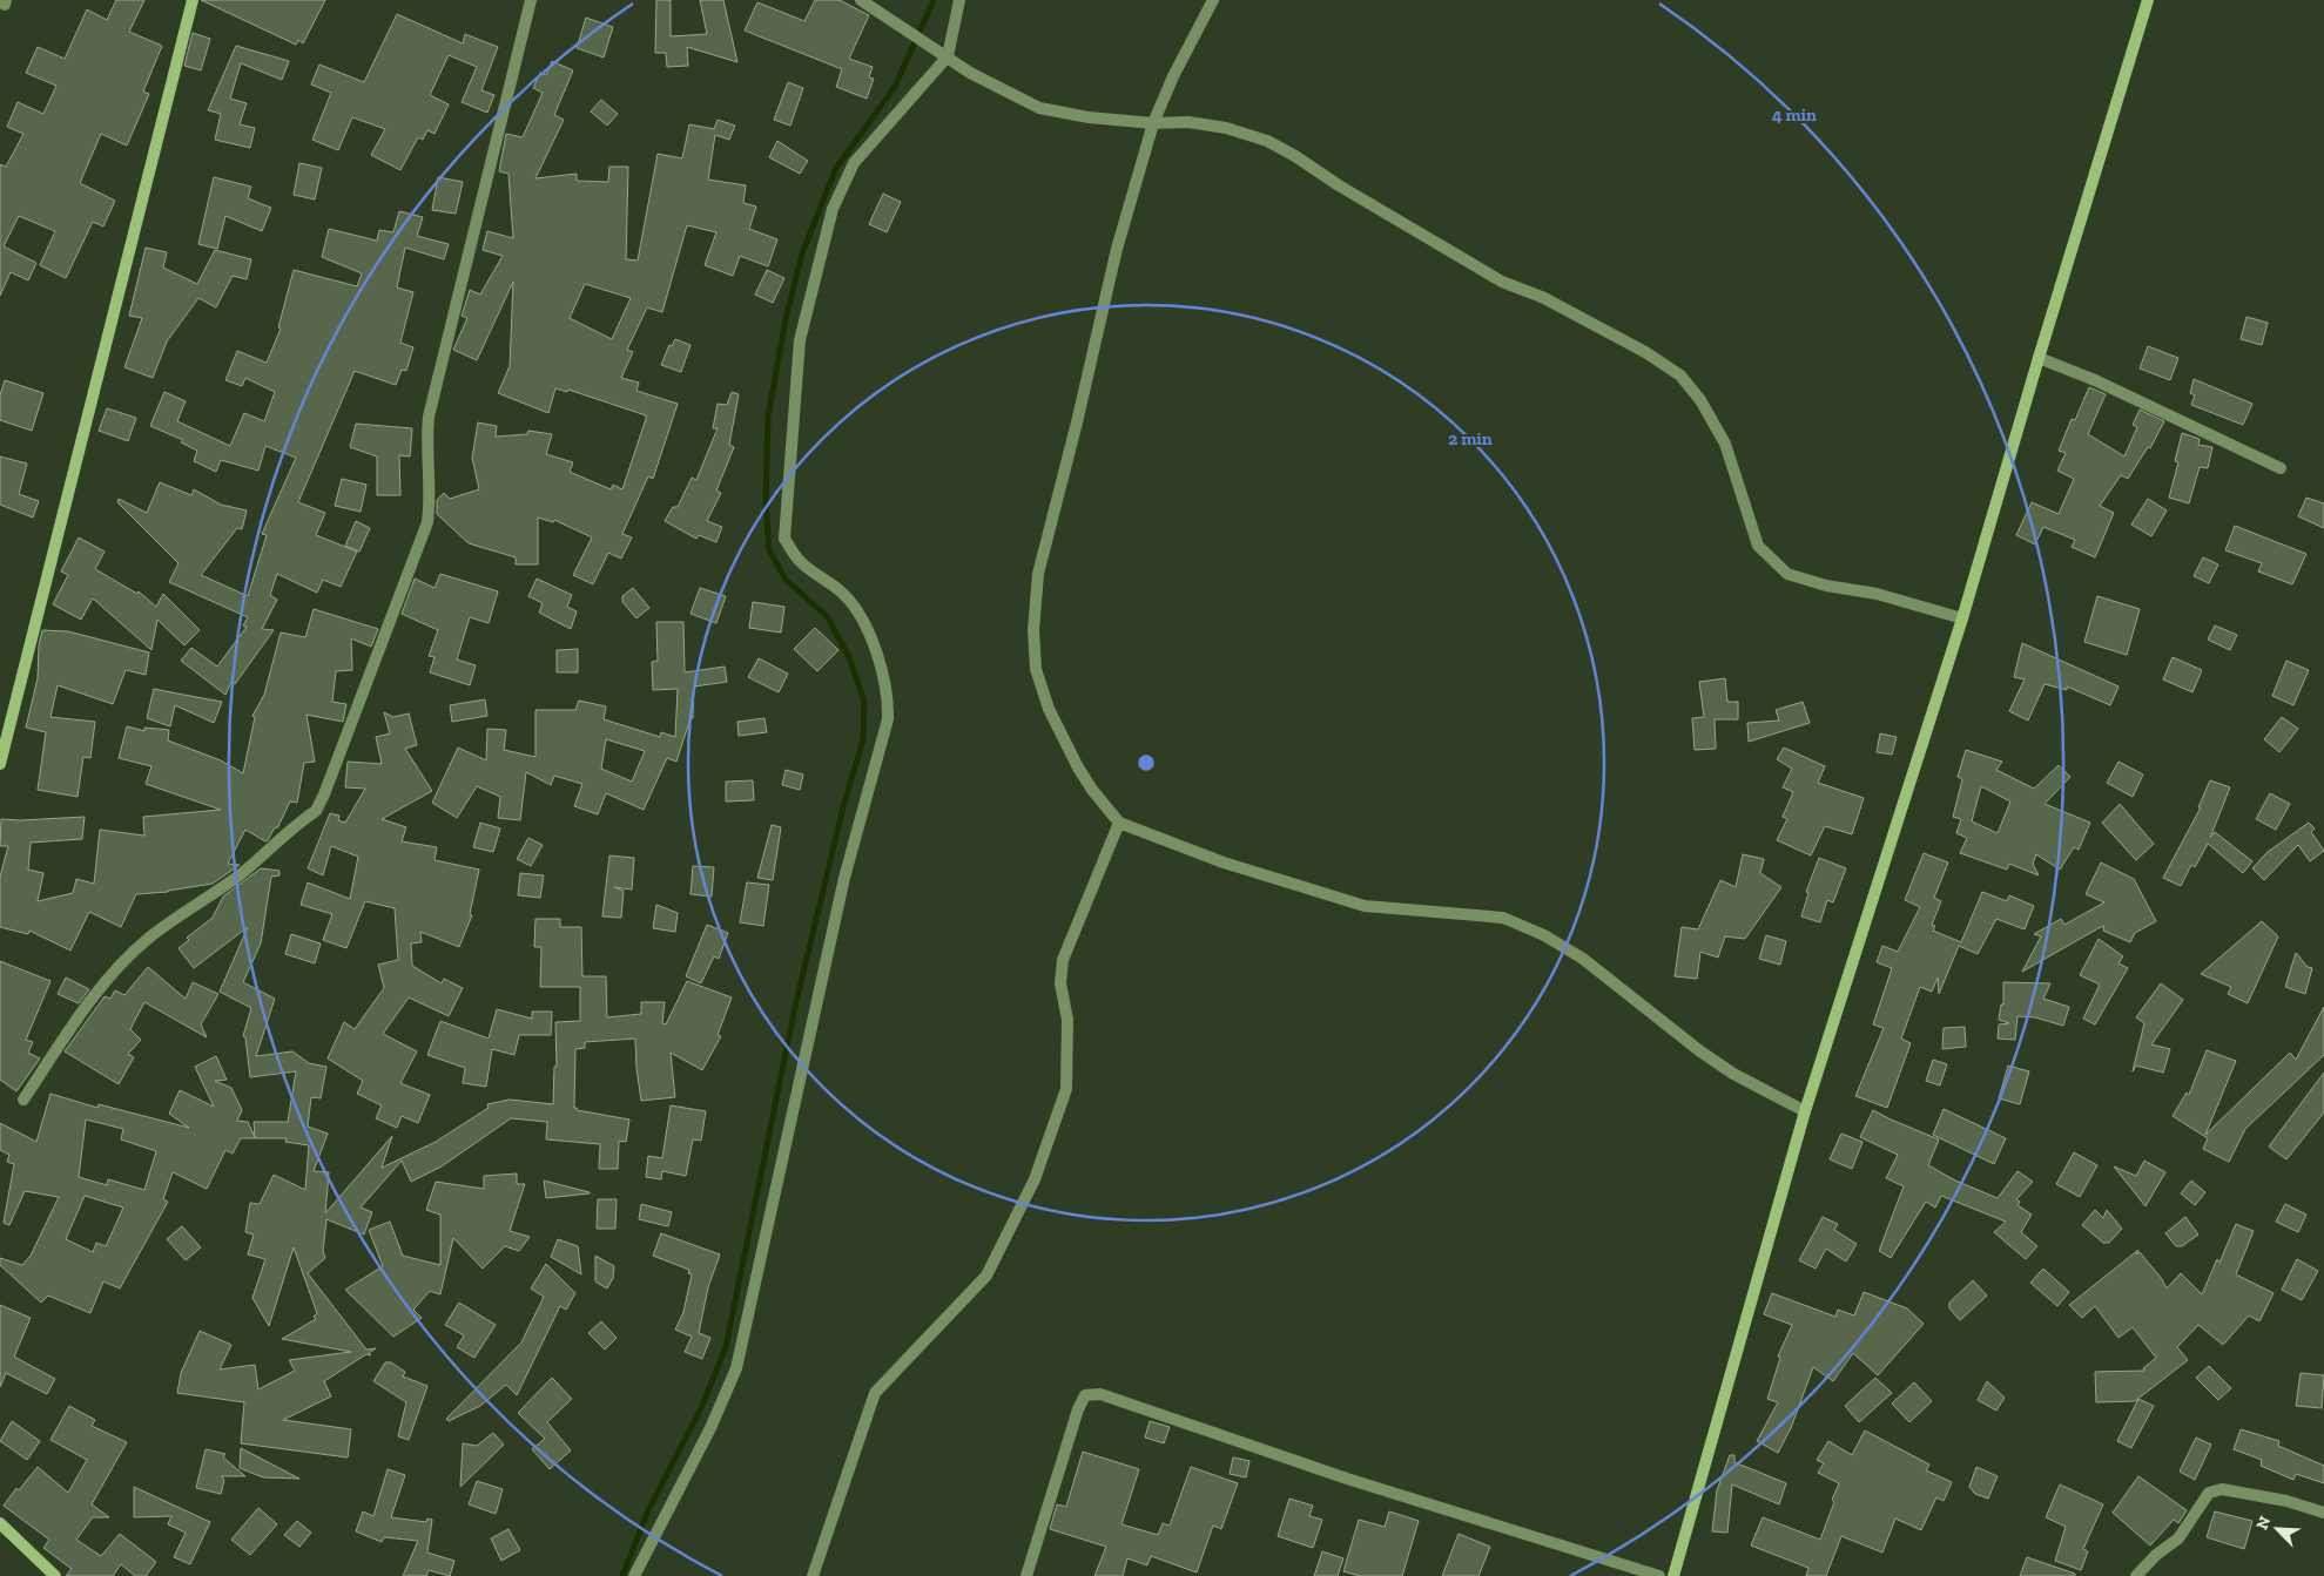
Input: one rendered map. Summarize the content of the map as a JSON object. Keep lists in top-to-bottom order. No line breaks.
{"north":"top left","rings":["4 min","2 min"]}
